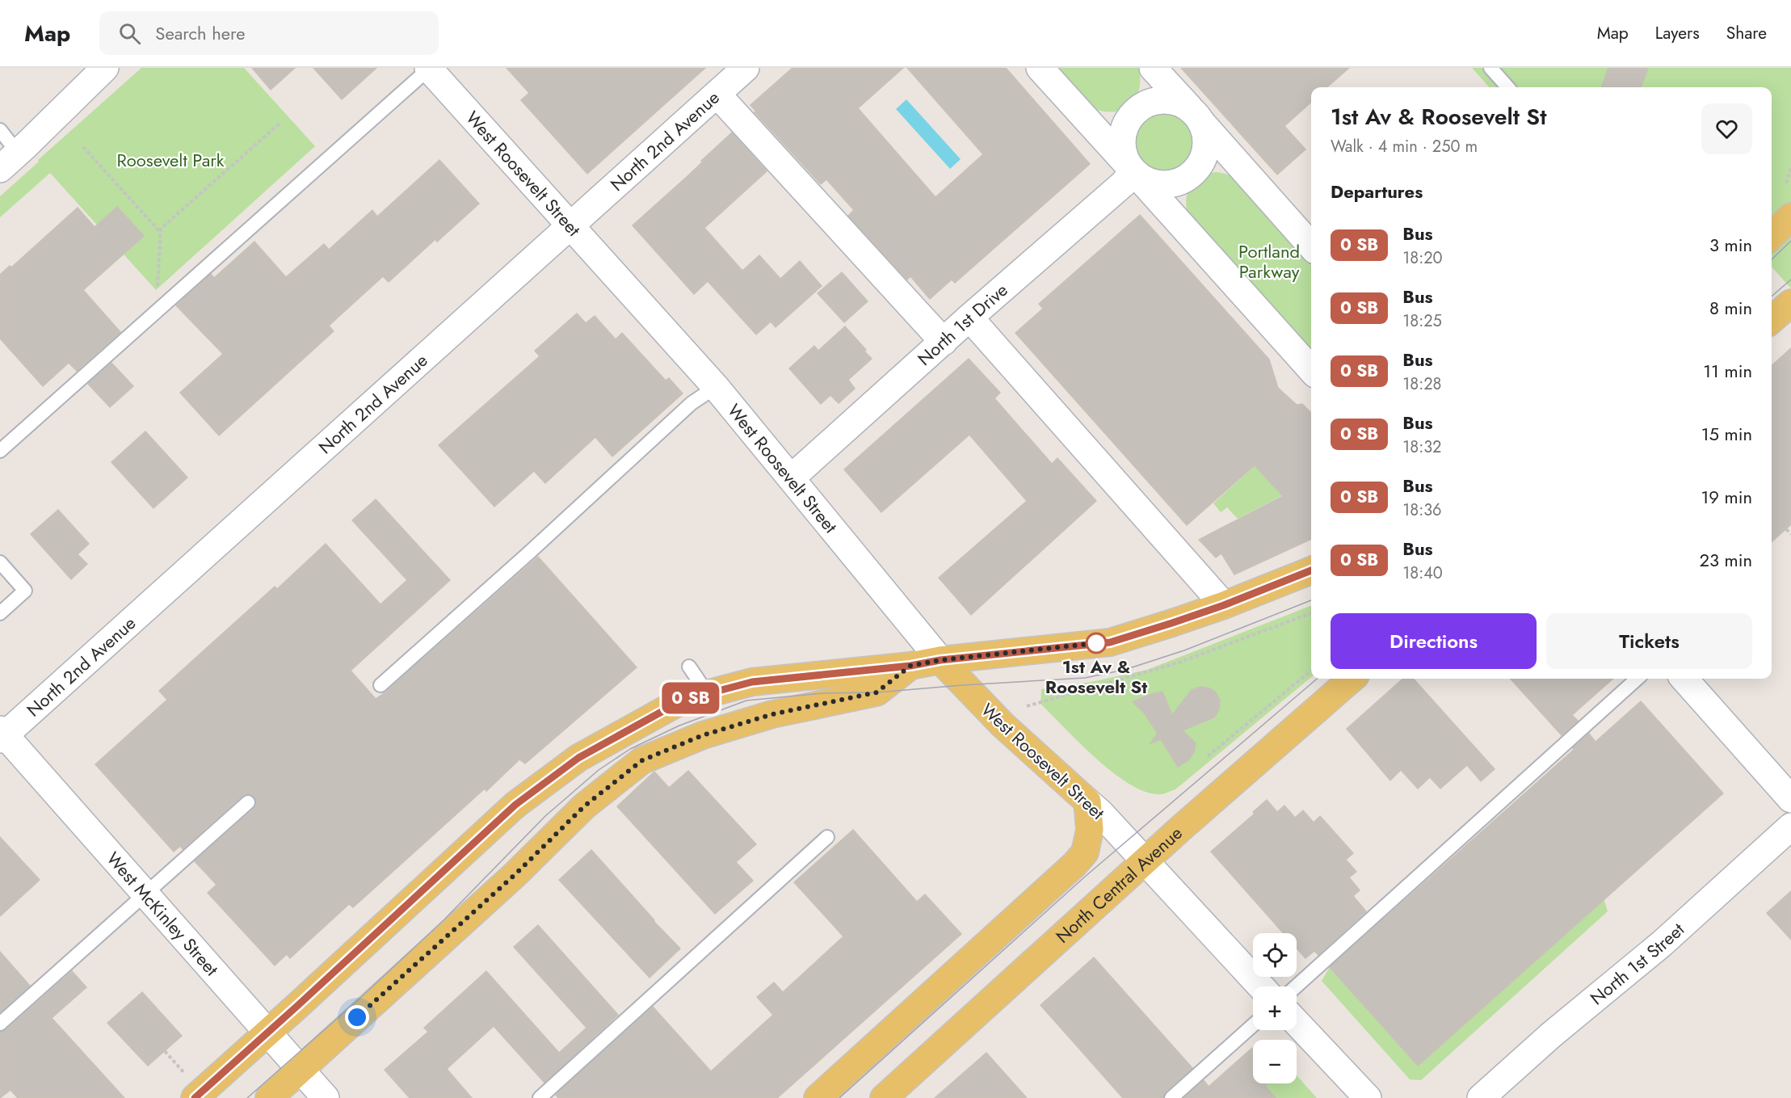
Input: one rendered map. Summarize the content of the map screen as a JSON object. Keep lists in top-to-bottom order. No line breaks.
{"streets":{"main road":["West Roosevelt Street","North Central Avenue"],"street":["North 2nd Avenue","North 1st Drive","West McKinley Street","North 1st Street"]},"crossings":[["North 2nd Avenue","West Roosevelt Street"],["North 2nd Avenue","West McKinley Street"],["West Roosevelt Street","North 1st Drive"],["West Roosevelt Street","North Central Avenue"]],"parks":["Roosevelt Park","Portland Parkway"],"places":["1st Av & Roosevelt St"],"page":{"header":"Map","search":"Search here","nav":["Map","Layers","Share"],"on_map":"0 SB","heading":[["1st Av & Roosevelt St","Walk · 4 min · 250 m"],"Departures"],"list":[{"mark":"0 SB","name":"Bus","note":"18:20","value":"3 min"},{"mark":"0 SB","name":"Bus","note":"18:25","value":"8 min"},{"mark":"0 SB","name":"Bus","note":"18:28","value":"11 min"},{"mark":"0 SB","name":"Bus","note":"18:32","value":"15 min"},{"mark":"0 SB","name":"Bus","note":"18:36","value":"19 min"},{"mark":"0 SB","name":"Bus","note":"18:40","value":"23 min"}],"buttons":["Directions","Tickets"],"map_buttons":["+","−"]}}
